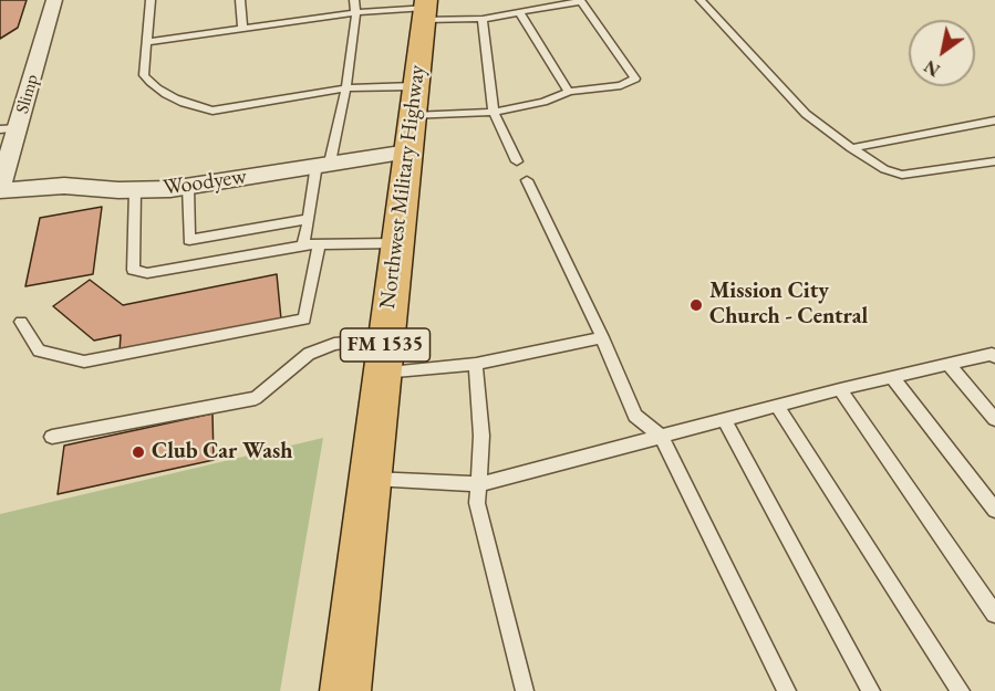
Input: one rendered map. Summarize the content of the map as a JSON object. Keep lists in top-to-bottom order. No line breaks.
{"streets":{"main road":["Northwest Military Highway","FM 1535"],"street":["Slimp","Woodyew"]},"crossings":[["Slimp","Woodyew"],["Woodyew","Northwest Military Highway"]],"places":["Mission City Church - Central","Club Car Wash"],"north":"bottom left"}
